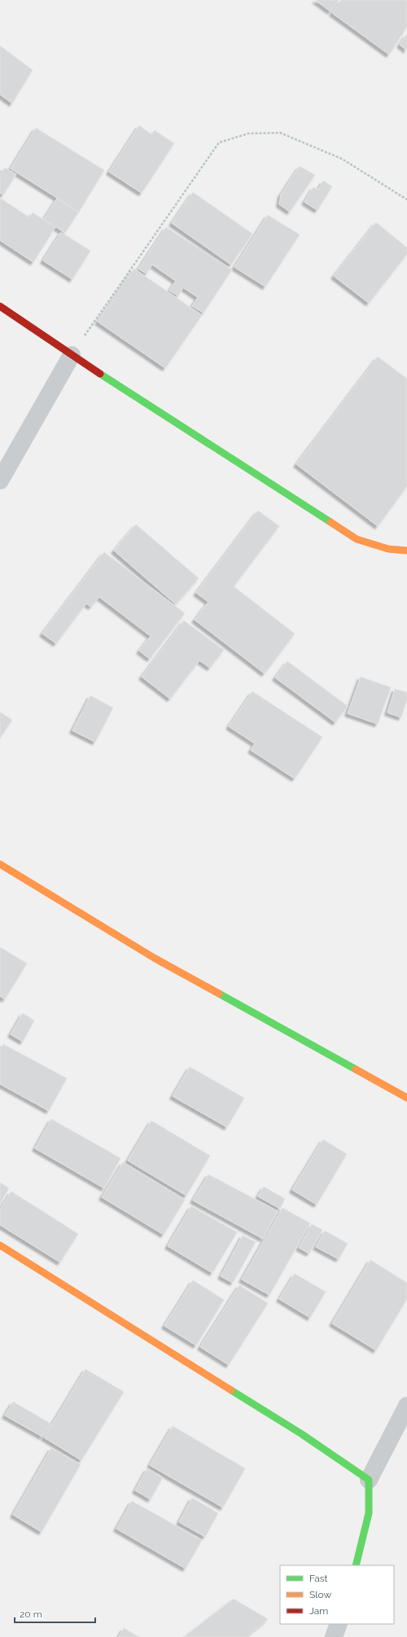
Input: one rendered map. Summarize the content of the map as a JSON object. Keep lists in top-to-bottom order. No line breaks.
{"legend":["Fast","Slow","Jam"],"scale_bar":"20 m"}
